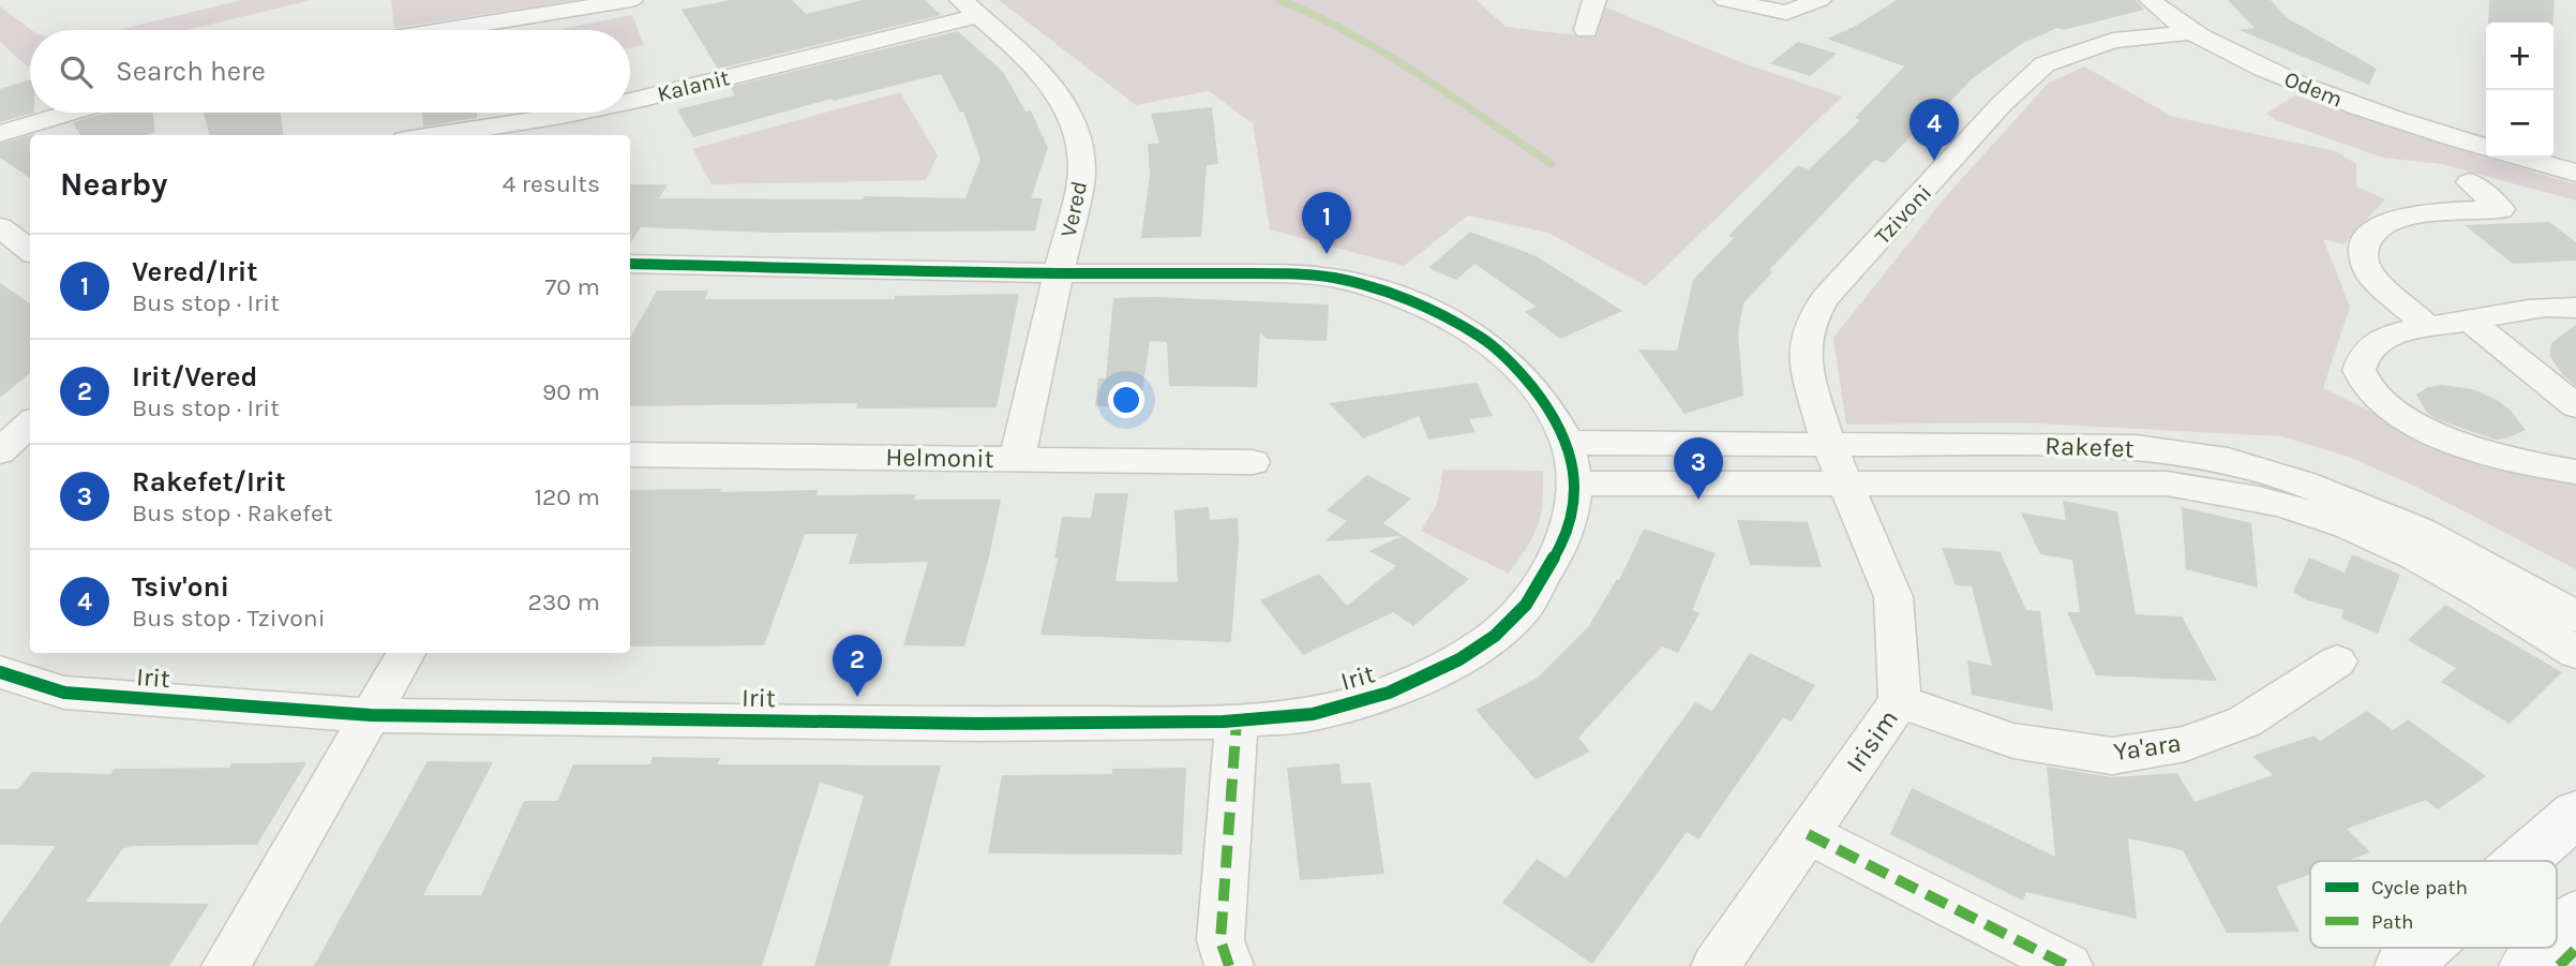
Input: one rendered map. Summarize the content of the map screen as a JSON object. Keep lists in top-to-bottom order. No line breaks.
{"streets":{"street":["Kalanit","Odem","Vered","Tzivoni","Rakefet","Helmonit","Irit","Irisim","Ya'ara"]},"crossings":[["Kalanit","Vered"],["Odem","Tzivoni"],["Vered","Helmonit"],["Vered","Irit"],["Tzivoni","Rakefet"],["Tzivoni","Irisim"],["Rakefet","Irit"],["Rakefet","Irisim"],["Irisim","Ya'ara"]],"legend":["Cycle path","Path"],"page":{"map_buttons":["+","−"],"search":"Search here","pins":["4","1","3","2"],"heading":["Nearby","4 results"],"list":[{"mark":"1","name":"Vered/Irit","note":"Bus stop · Irit","value":"70 m"},{"mark":"2","name":"Irit/Vered","note":"Bus stop · Irit","value":"90 m"},{"mark":"3","name":"Rakefet/Irit","note":"Bus stop · Rakefet","value":"120 m"},{"mark":"4","name":"Tsiv'oni","note":"Bus stop · Tzivoni","value":"230 m"}]}}
